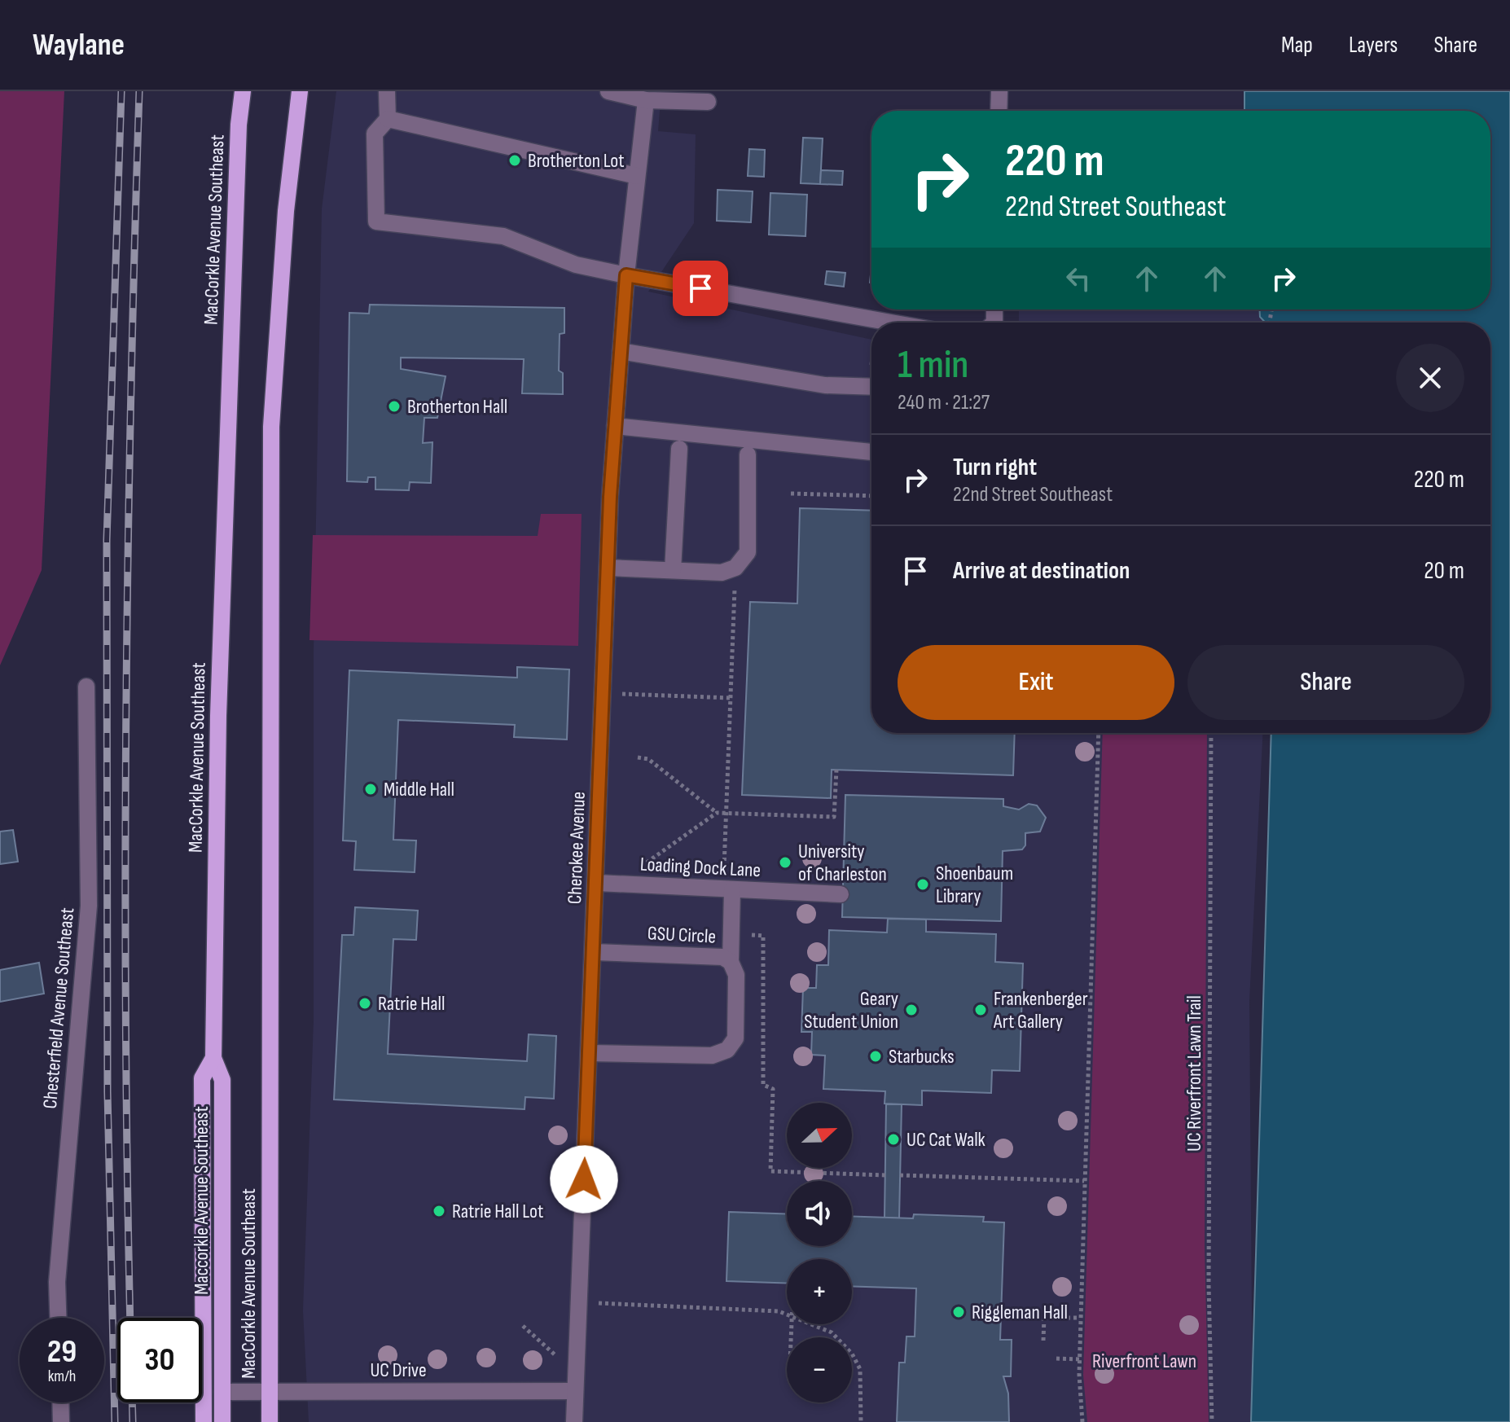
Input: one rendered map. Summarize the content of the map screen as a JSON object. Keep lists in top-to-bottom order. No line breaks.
{"streets":{"main road":["MacCorkle Avenue Southeast","Maccorkle Avenue Southeast"],"street":["Cherokee Avenue","Loading Dock Lane","GSU Circle","Chesterfield Avenue Southeast","UC Drive"],"path":["UC Riverfront Lawn Trail"]},"crossings":[["MacCorkle Avenue Southeast","Maccorkle Avenue Southeast"],["MacCorkle Avenue Southeast","UC Drive"],["Cherokee Avenue","Loading Dock Lane"],["Cherokee Avenue","GSU Circle"],["Cherokee Avenue","UC Drive"],["Maccorkle Avenue Southeast","UC Drive"]],"parks":["Riverfront Lawn"],"places":["Brotherton Lot","Brotherton Hall","Middle Hall","University of Charleston","Shoenbaum Library","Ratrie Hall","Geary Student Union","Frankenberger Art Gallery","Starbucks","UC Cat Walk","Ratrie Hall Lot","Riggleman Hall"],"north":"right","page":{"header":"Waylane","nav":["Map","Layers","Share"],"turn":["220 m","22nd Street Southeast"],"heading":["1 min","240 m · 21:27"],"list":[{"name":"Turn right","note":"22nd Street Southeast","value":"220 m"},{"name":"Arrive at destination","value":"20 m"}],"buttons":["Exit","Share"],"map_buttons":["+","−"],"speed":"29 km/h","limit":"30"}}
